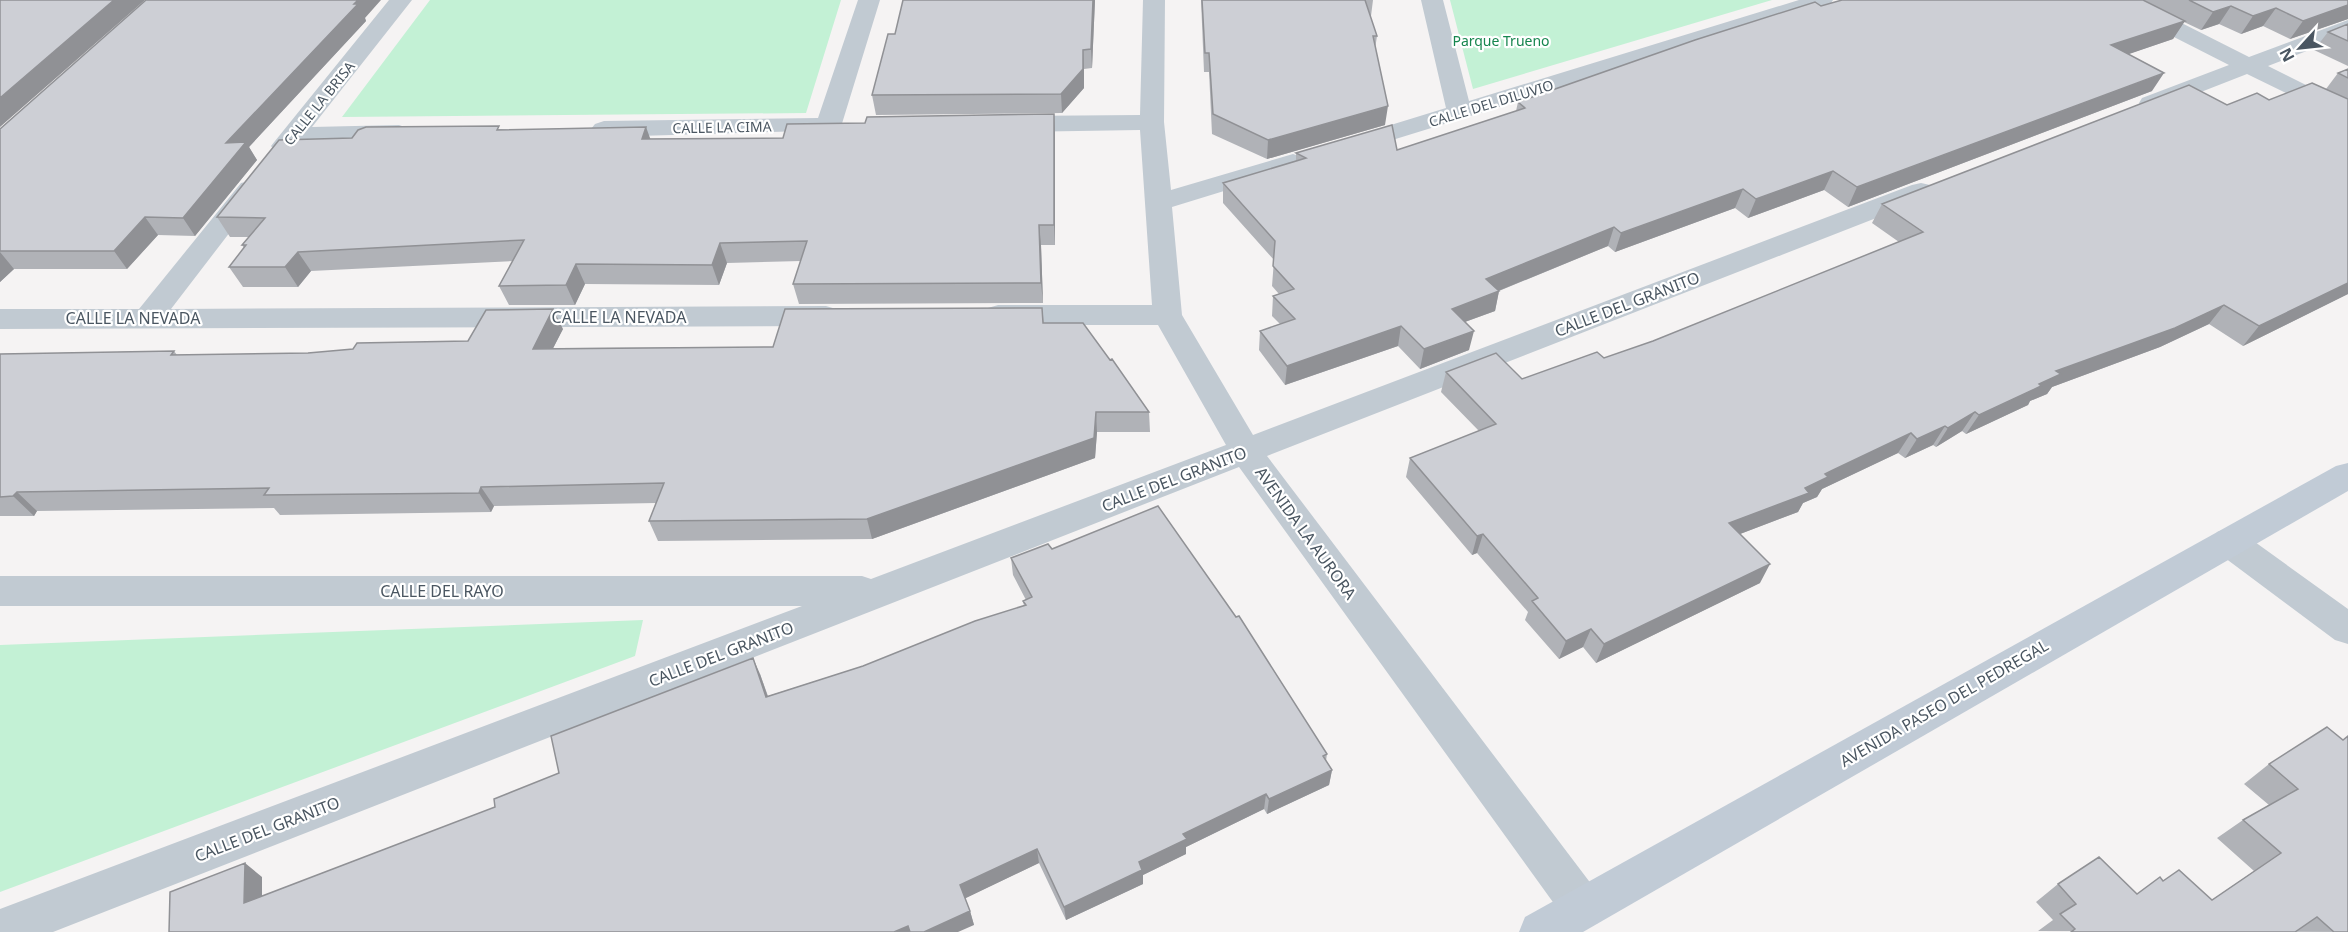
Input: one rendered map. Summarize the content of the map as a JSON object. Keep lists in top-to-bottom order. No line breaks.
{"streets":{"main road":["AVENIDA PASEO DEL PEDREGAL"],"street":["CALLE LA BRISA","CALLE DEL DILUVIO","CALLE LA CIMA","CALLE DEL GRANITO","CALLE LA NEVADA","AVENIDA LA AURORA","CALLE DEL RAYO"]},"crossings":[["CALLE LA BRISA","CALLE LA NEVADA"],["CALLE DEL DILUVIO","AVENIDA LA AURORA"],["CALLE DEL GRANITO","AVENIDA LA AURORA"],["CALLE DEL GRANITO","CALLE DEL RAYO"],["AVENIDA LA AURORA","AVENIDA PASEO DEL PEDREGAL"]],"parks":["Parque Trueno"],"north":"bottom left"}
